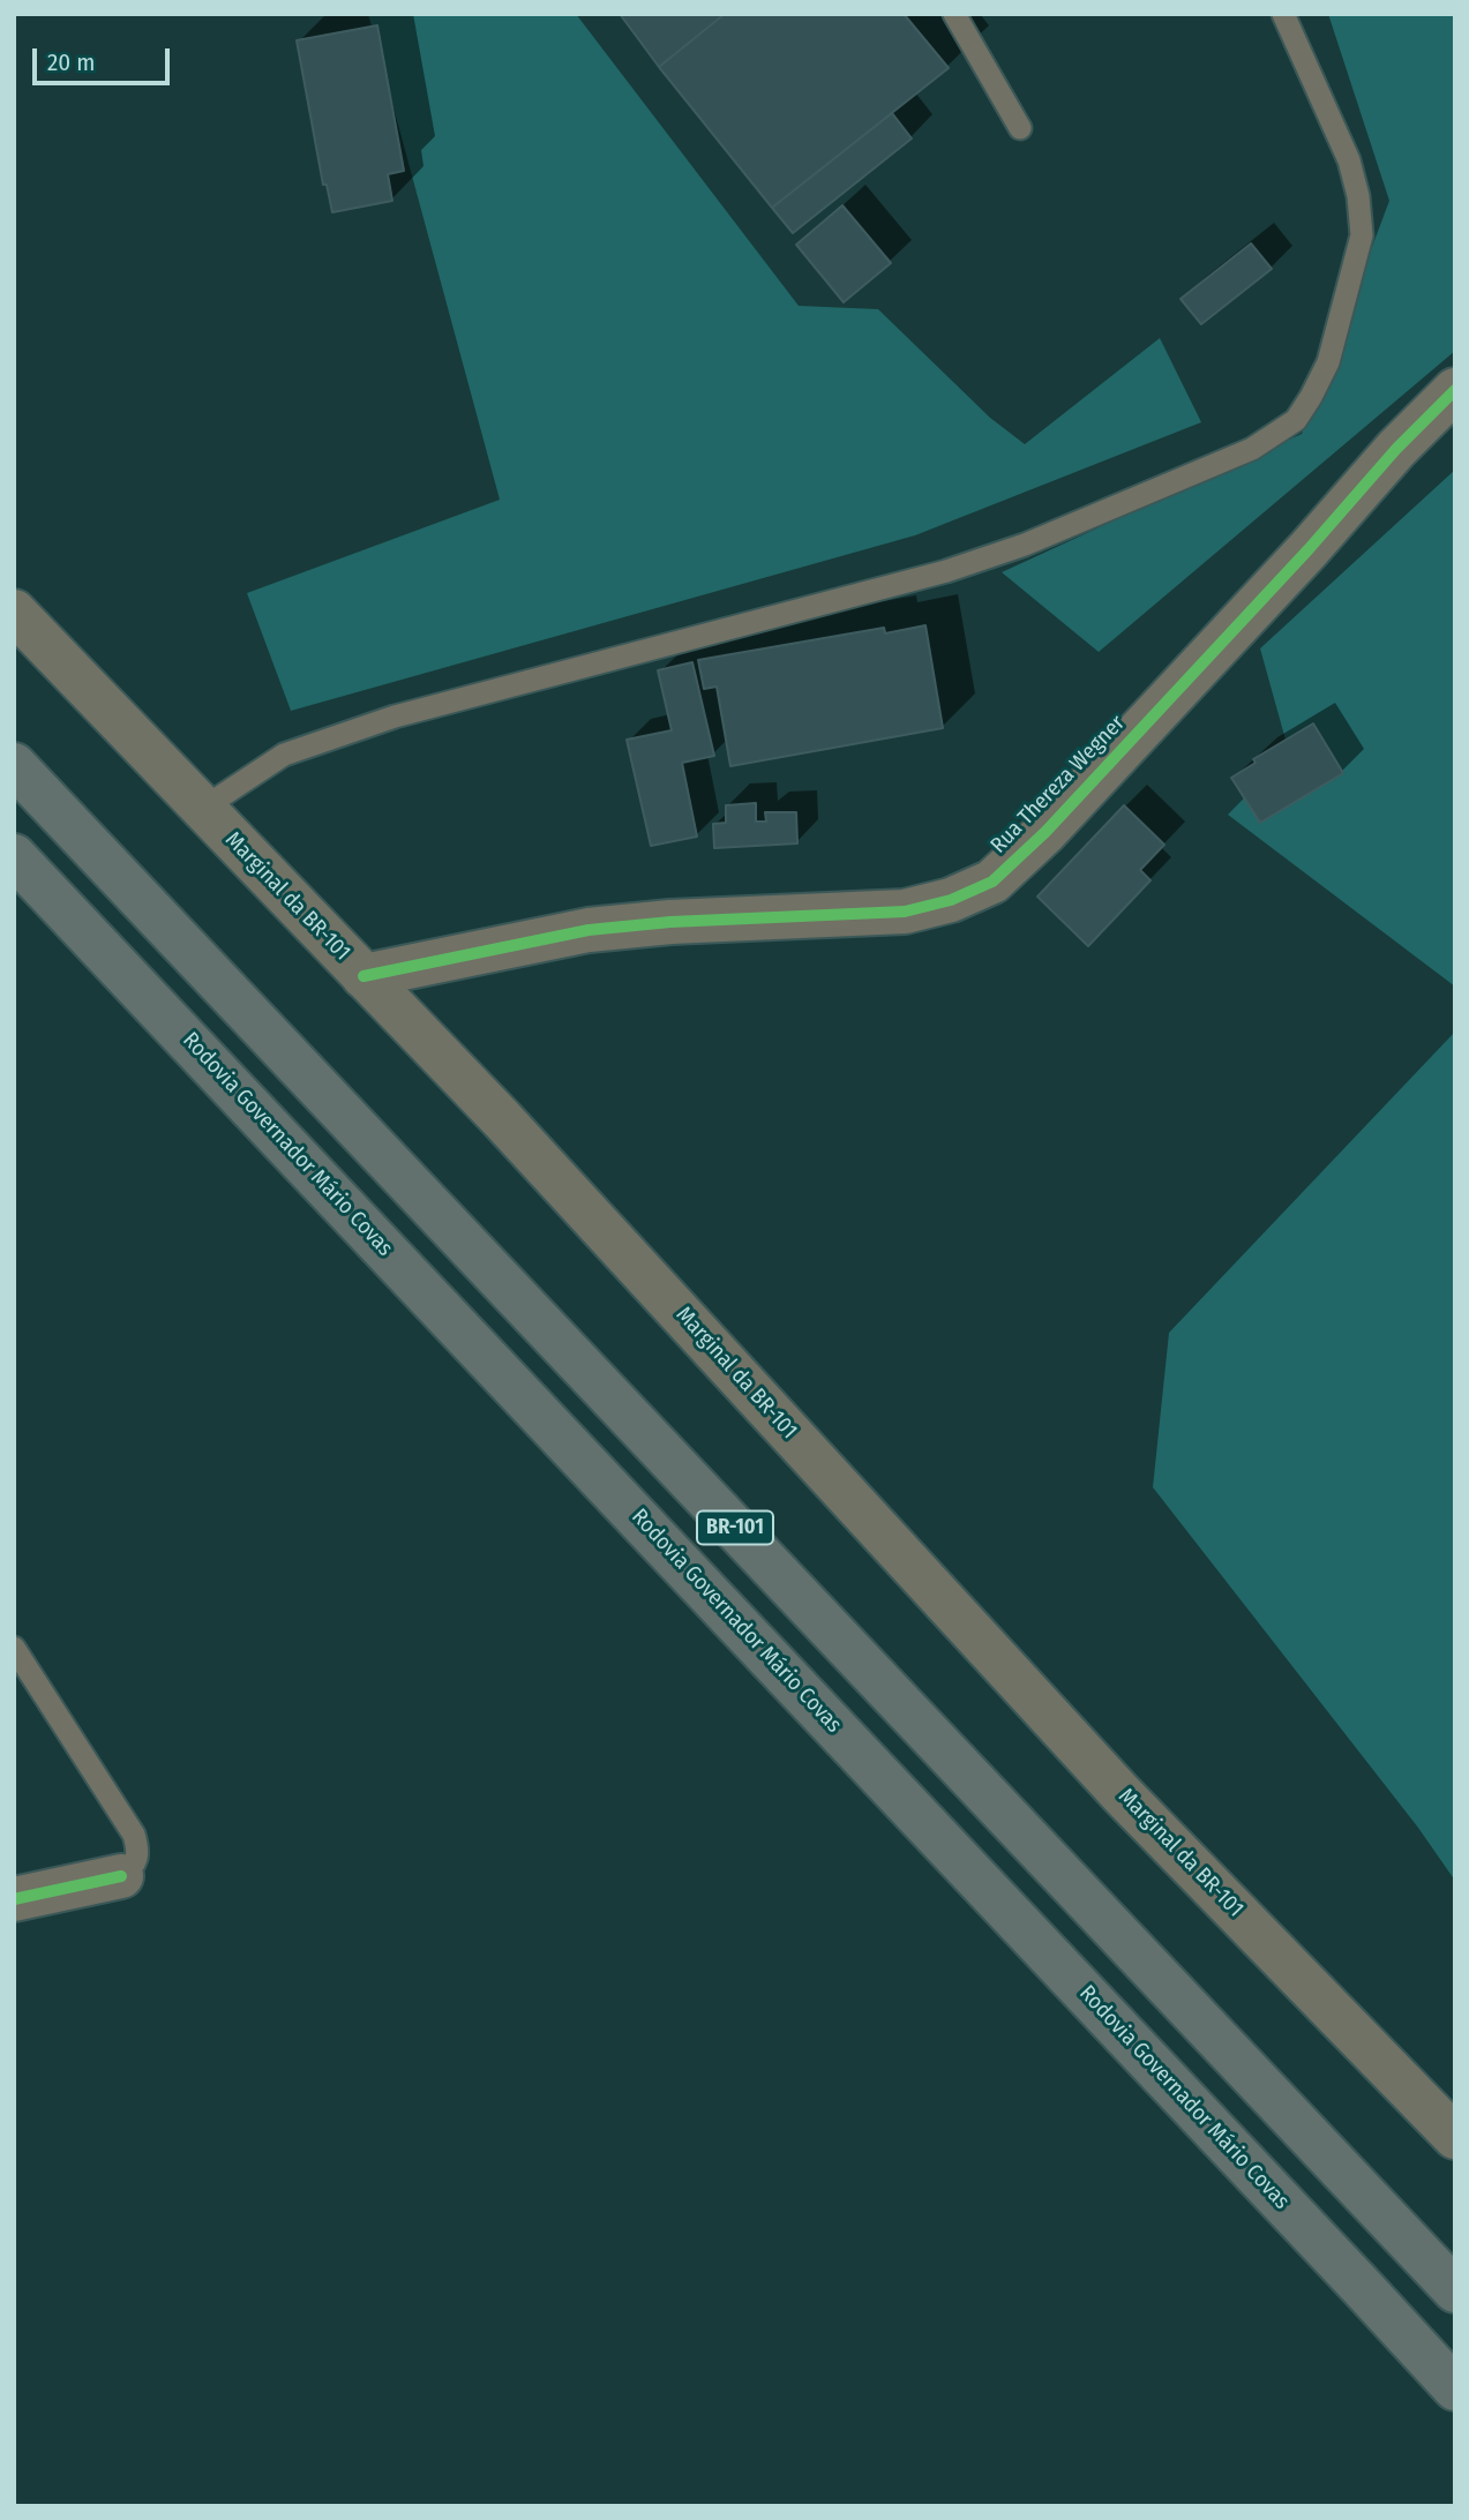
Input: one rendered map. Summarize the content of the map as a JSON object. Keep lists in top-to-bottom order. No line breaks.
{"streets":{"highway":["Rodovia Governador Mário Covas","BR-101"],"main road":["Marginal da BR-101"],"street":["Rua Thereza Wegner"]},"crossings":[["Rua Thereza Wegner","Marginal da BR-101"]],"scale_bar":"20 m"}
